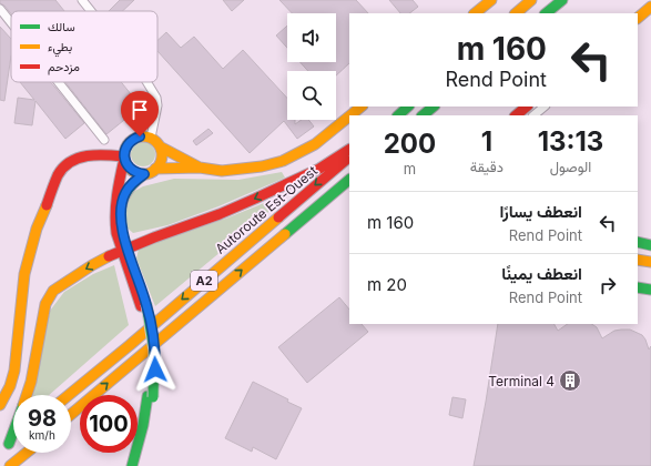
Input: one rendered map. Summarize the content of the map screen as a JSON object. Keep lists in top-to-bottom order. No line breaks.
{"streets":{"main road":["Autoroute Est-Ouest","A2"]},"places":{"building":["Terminal 4"]},"legend":["سالك","بطيء","مزدحم"],"page":{"turn":["160 m","Rend Point"],"eta":["13:13","الوصول","1","دقيقة","200","m"],"list":[{"name":"انعطف يسارًا","note":"Rend Point","value":"160 m"},{"name":"انعطف يمينًا","note":"Rend Point","value":"20 m"}],"speed":"98 km/h","limit":"100"}}
